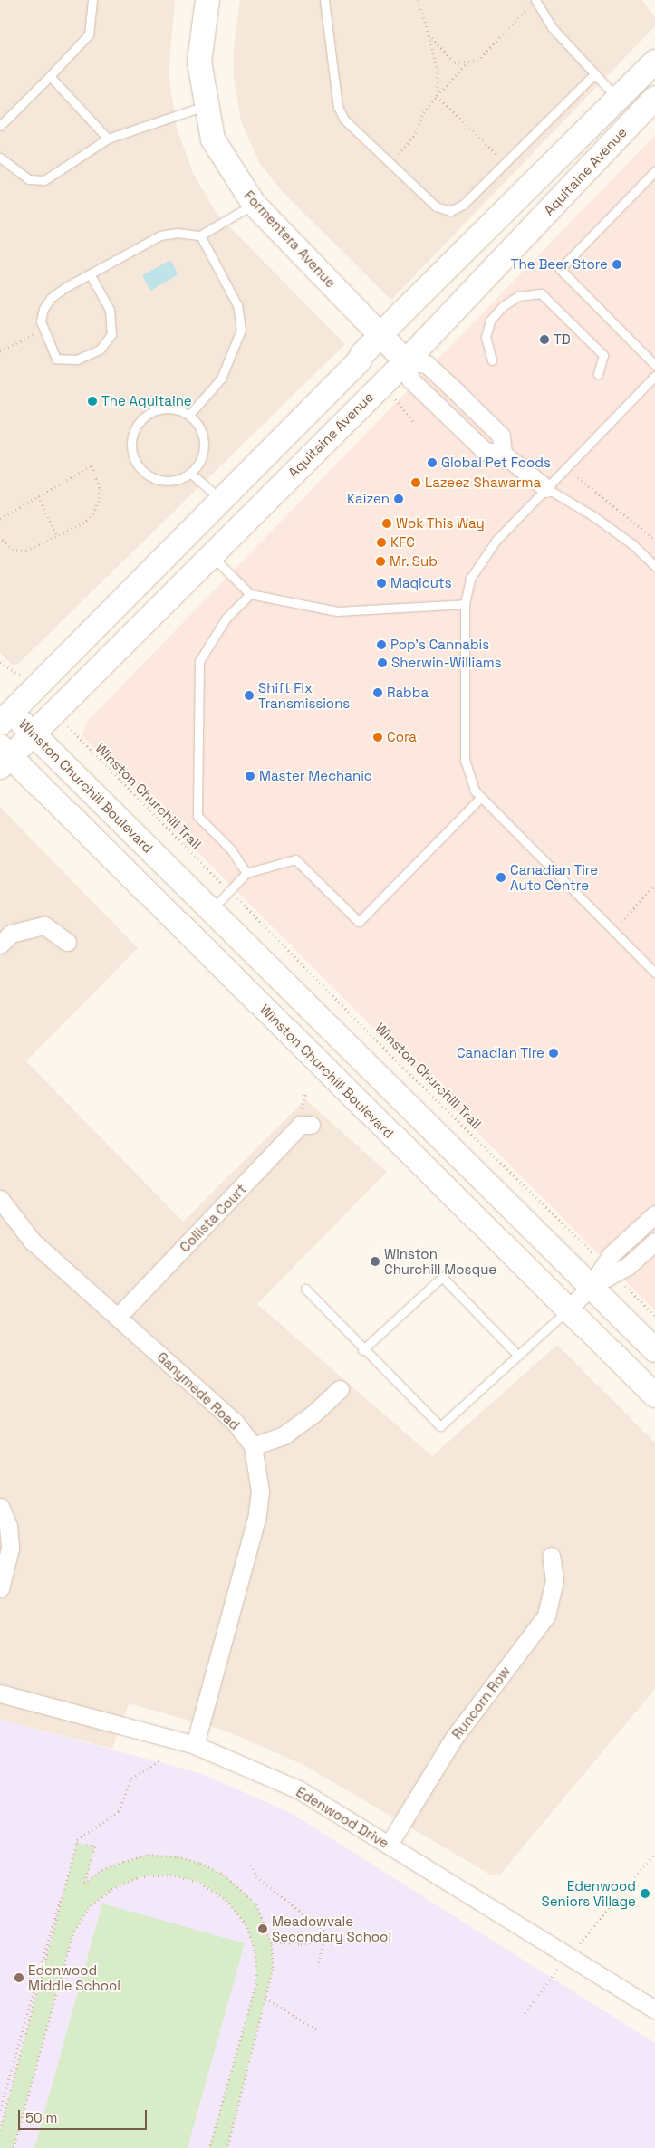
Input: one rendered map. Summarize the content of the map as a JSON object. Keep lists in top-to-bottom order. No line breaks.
{"streets":{"street":["Aquitaine Avenue","Formentera Avenue","Winston Churchill Boulevard","Collista Court","Ganymede Road","Runcorn Row","Edenwood Drive"],"path":["Winston Churchill Trail"]},"crossings":[["Aquitaine Avenue","Formentera Avenue"],["Aquitaine Avenue","Winston Churchill Boulevard"],["Collista Court","Ganymede Road"],["Ganymede Road","Edenwood Drive"],["Runcorn Row","Edenwood Drive"]],"places":["The Beer Store","TD","The Aquitaine","Global Pet Foods","Lazeez Shawarma","Kaizen","Wok This Way","KFC","Mr. Sub","Magicuts","Pop’s Cannabis","Sherwin-Williams","Rabba","Shift Fix Transmissions","Cora","Master Mechanic","Canadian Tire Auto Centre","Canadian Tire","Winston Churchill Mosque","Edenwood Seniors Village","Meadowvale Secondary School","Edenwood Middle School"],"scale_bar":"50 m"}
